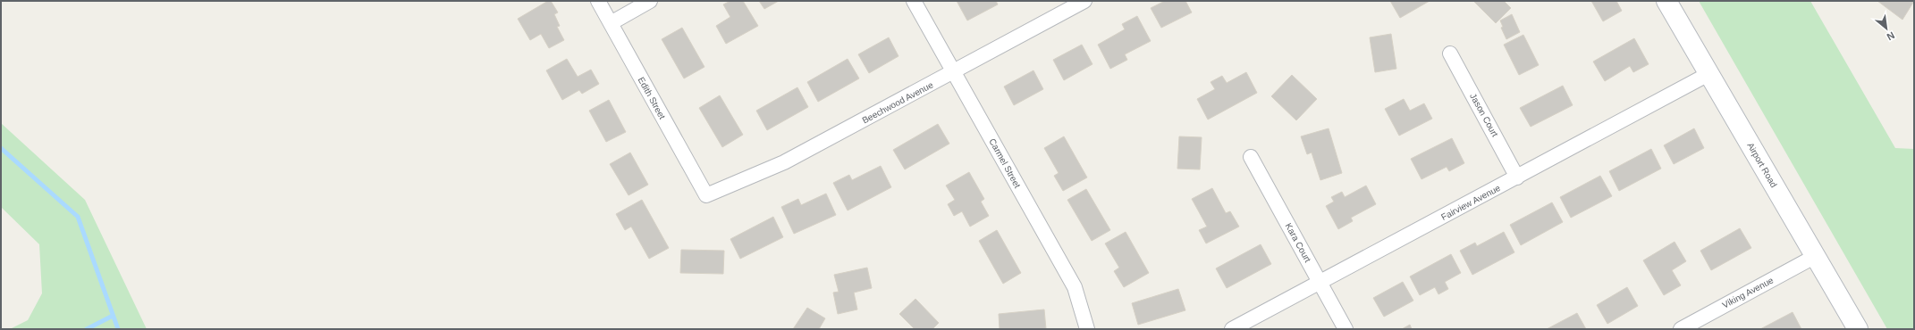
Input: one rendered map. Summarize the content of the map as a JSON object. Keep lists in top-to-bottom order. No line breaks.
{"streets":{"main road":["Airport Road"],"street":["Edith Street","Beechwood Avenue","Jason Court","Carmel Street","Fairview Avenue","Kara Court","Viking Avenue"]},"crossings":[["Edith Street","Beechwood Avenue"],["Beechwood Avenue","Carmel Street"],["Jason Court","Fairview Avenue"],["Airport Road","Fairview Avenue"],["Airport Road","Viking Avenue"],["Fairview Avenue","Kara Court"]],"north":"bottom right"}
